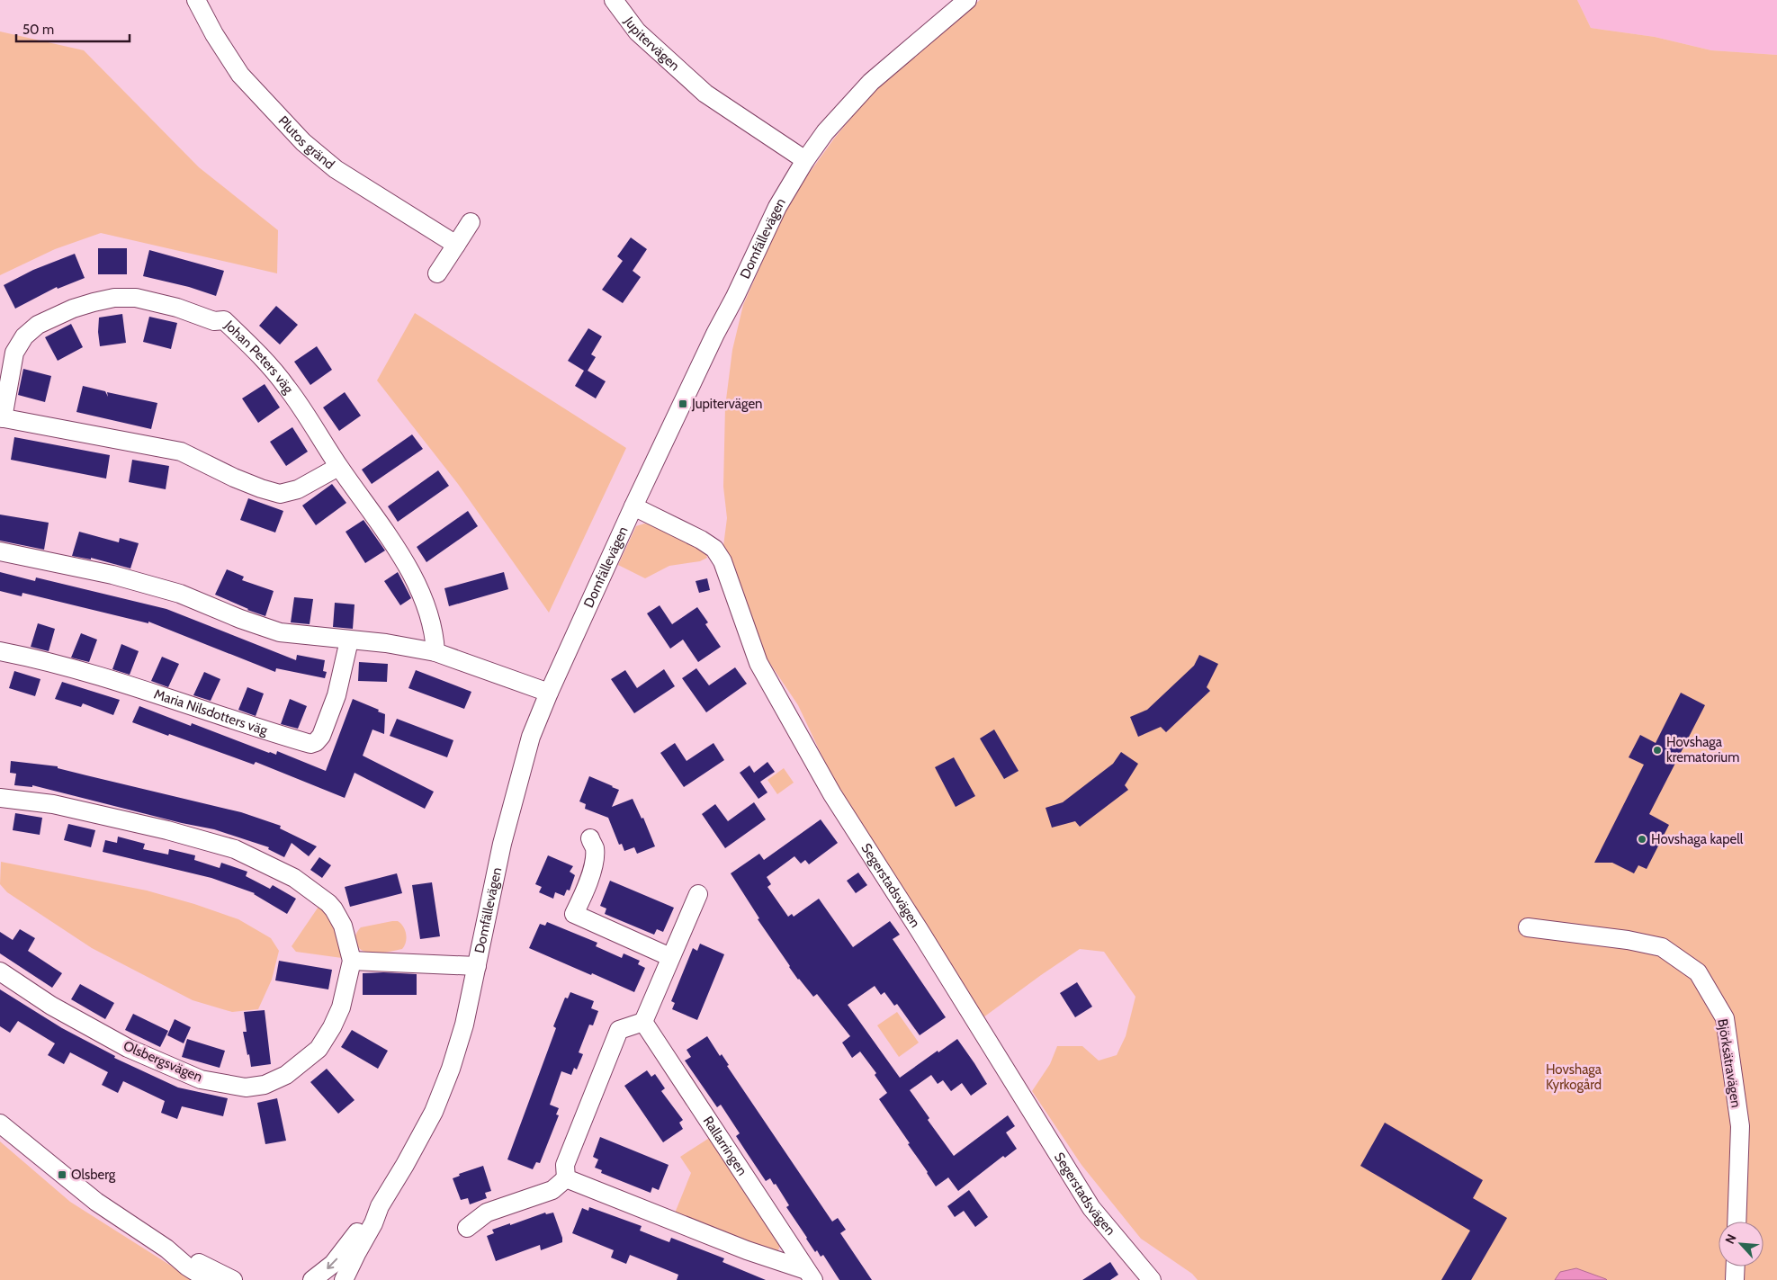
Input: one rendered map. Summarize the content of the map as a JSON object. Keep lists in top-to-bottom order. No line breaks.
{"streets":{"street":["Jupitervägen","Plutos gränd","Domfällevägen","Johan Peters väg","Maria Nilsdotters väg","Segerstadsvägen","Olsbergsvägen","Björksätravägen","Rallarringen"]},"crossings":[["Jupitervägen","Domfällevägen"],["Domfällevägen","Segerstadsvägen"]],"parks":["Hovshaga Kyrkogård"],"places":{"transit":["Jupitervägen","Olsberg"],"other":["Hovshaga krematorium","Hovshaga kapell"]},"scale_bar":"50 m","north":"top left"}
